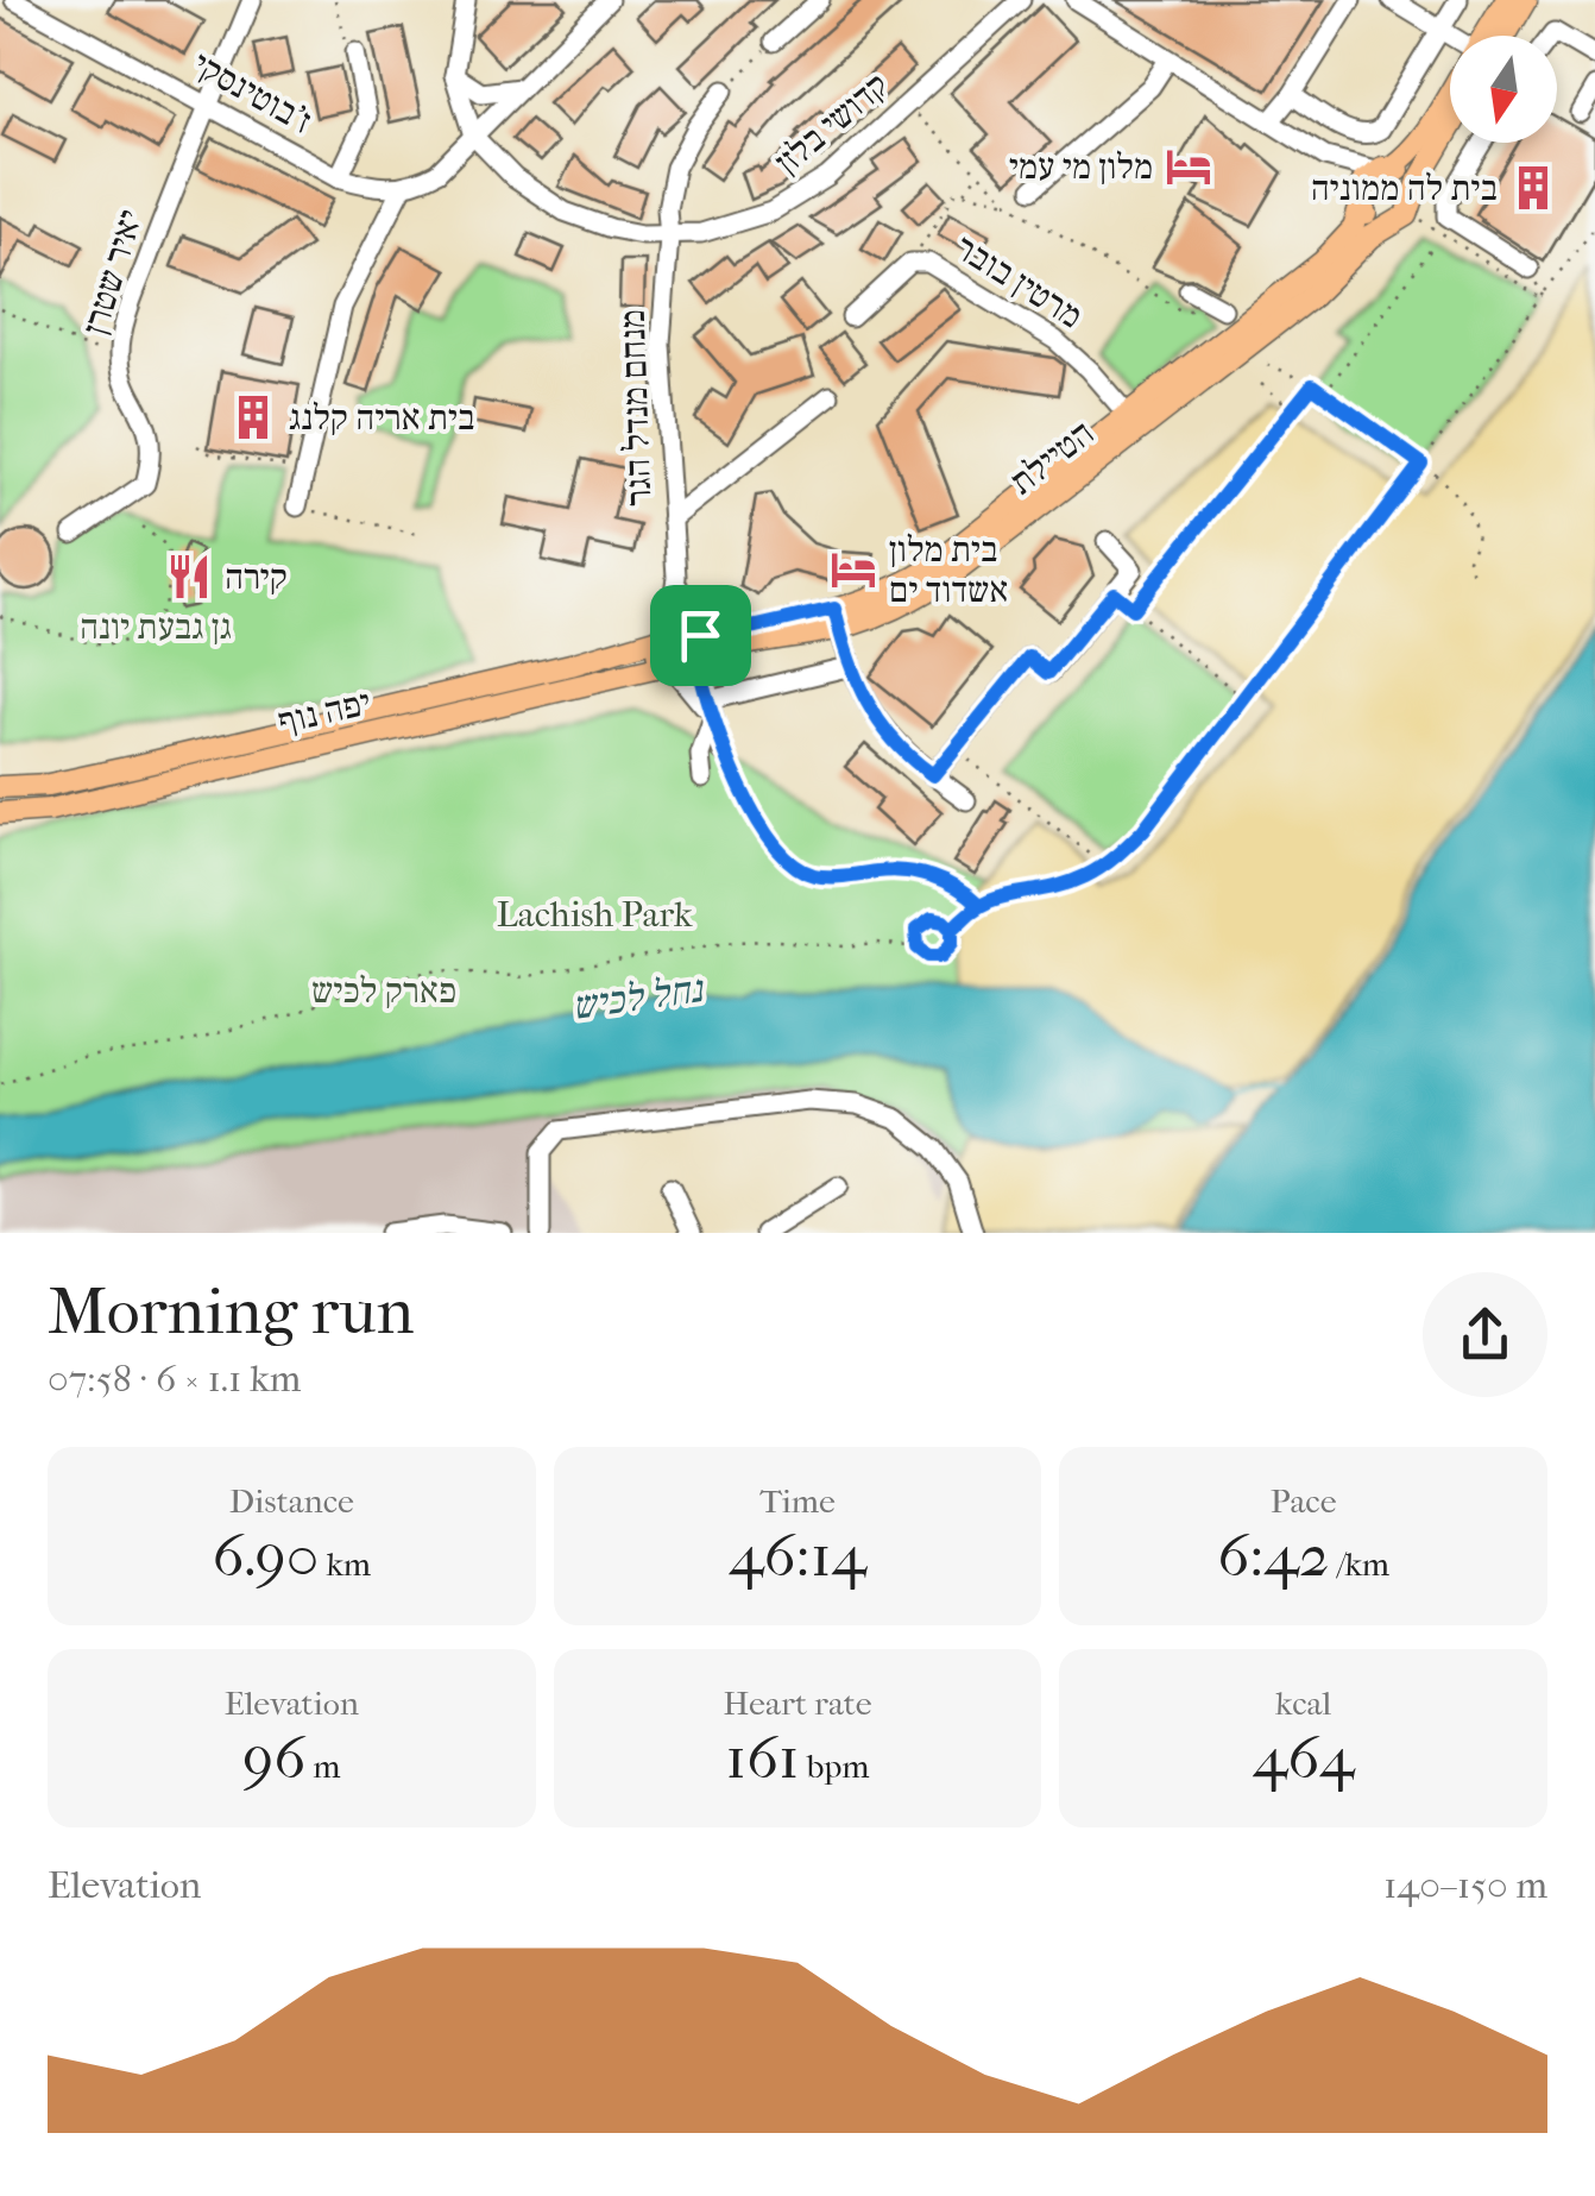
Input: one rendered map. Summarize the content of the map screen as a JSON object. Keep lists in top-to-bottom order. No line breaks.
{"streets":{"main road":["הטיילת","יפה נוף"],"street":["ז'בוטינסקי","קדושי בלזן","יאיר שטרן","מרטין בובר","מנחם מנדל הגר"]},"crossings":[["ז'בוטינסקי","יאיר שטרן"],["קדושי בלזן","מנחם מנדל הגר"],["מרטין בובר","הטיילת"],["מנחם מנדל הגר","הטיילת"],["מנחם מנדל הגר","יפה נוף"],["הטיילת","יפה נוף"]],"water":["נחל לכיש"],"parks":["גן גבעת יונה","Lachish Park","פארק לכיש"],"places":{"hotel":["מלון מי עמי","בית מלון אשדוד ים"],"building":["בית לה ממוניה","בית אריה קלנג"],"restaurant":["קירה"]},"north":"bottom","page":{"heading":["Morning run","07:58 · 6 × 1.1 km"],"stats":[["Distance","6.90 km"],["Time","46:14"],["Pace","6:42 /km"],["Elevation","96 m"],["Heart rate","161 bpm"],["kcal","464"]],"chart":["Elevation","140–150 m"]}}
